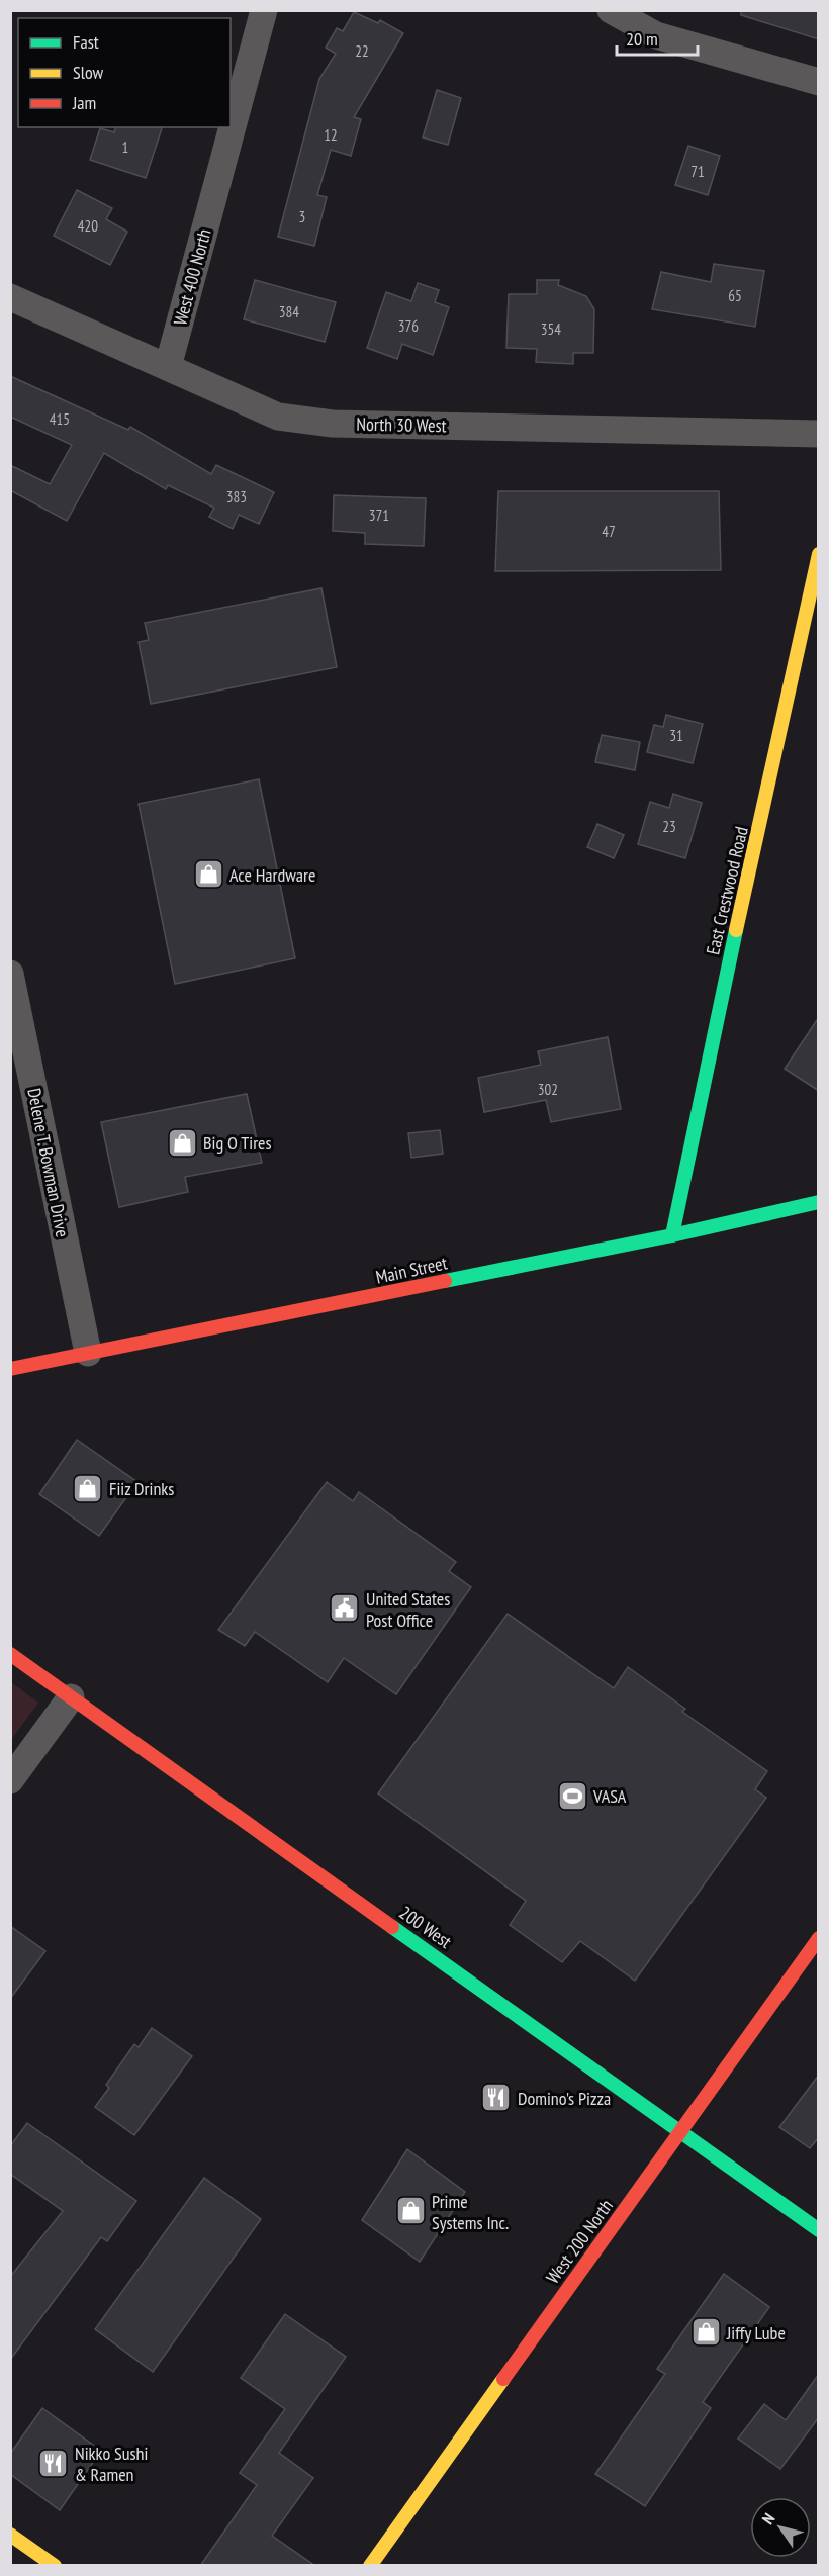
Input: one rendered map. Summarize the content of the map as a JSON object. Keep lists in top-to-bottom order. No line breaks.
{"streets":{"street":["West 400 North","North 30 West","East Crestwood Road","Delene T. Bowman Drive","Main Street","200 West","West 200 North"]},"crossings":[["West 400 North","North 30 West"],["East Crestwood Road","Main Street"],["Delene T. Bowman Drive","Main Street"],["200 West","West 200 North"]],"places":{"shop":["Ace Hardware","Big O Tires","Fiiz Drinks","Prime Systems Inc.","Jiffy Lube"],"public building":["United States Post Office"],"sports":["VASA"],"restaurant":["Domino's Pizza","Nikko Sushi & Ramen"]},"house_numbers":["22","12","1","71","3","420","65","384","376","354","415","383","371","47","31","23","302"],"legend":["Fast","Slow","Jam"],"scale_bar":"20 m","north":"top left"}
